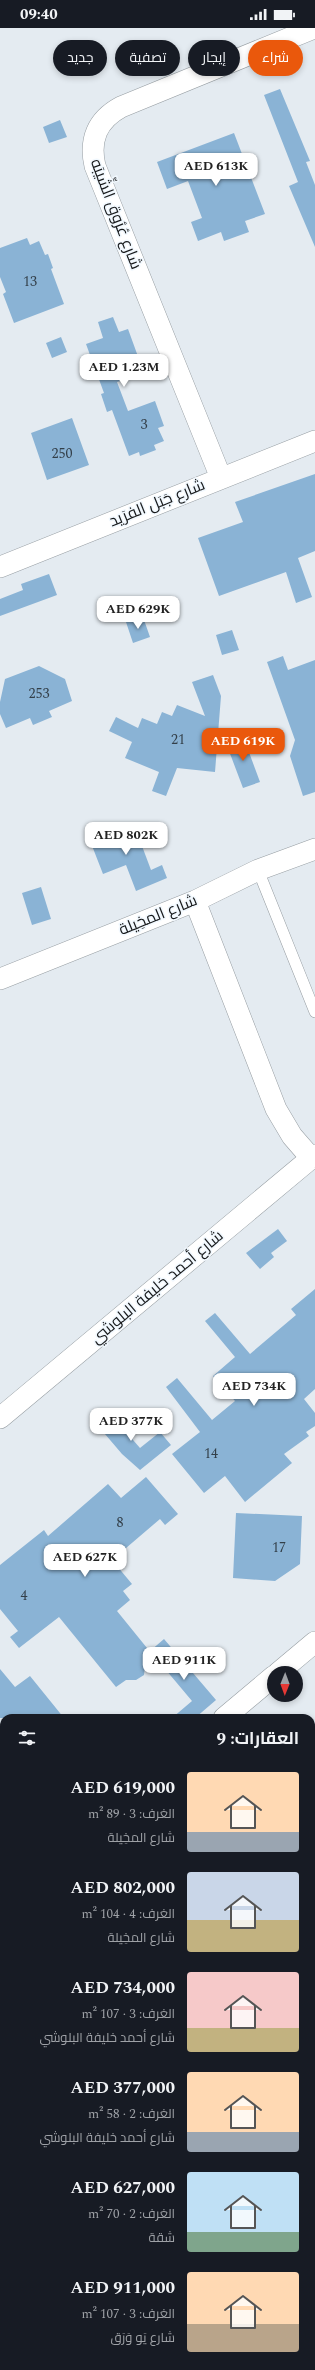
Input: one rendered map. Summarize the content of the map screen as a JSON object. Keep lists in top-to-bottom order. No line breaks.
{"streets":{"street":["شارع عُرُوق الشِّيبَه","شارع جَبَل الفرَيد","شارع المخِيلة","شارع أحمد خليفة البلوشي"]},"crossings":[["شارع عُرُوق الشِّيبَه","شارع جَبَل الفرَيد"]],"house_numbers":["13","3","250","253","21","14","8","17","4"],"north":"bottom","page":{"status":"09:40","chip":["شراء","إيجار","تصفية","جديد"],"price":["AED 613K","AED 1.23M","AED 629K","AED 619K","AED 802K","AED 734K","AED 377K","AED 627K","AED 911K"],"heading":"العقارات: 9","list":[{"name":"AED 619,000","note":"الغرف: 3 · 89 m² · شارع المخِيلة"},{"name":"AED 802,000","note":"الغرف: 4 · 104 m² · شارع المخِيلة"},{"name":"AED 734,000","note":"الغرف: 3 · 107 m² · شارع أحمد خليفة البلوشي"},{"name":"AED 377,000","note":"الغرف: 2 · 58 m² · شارع أحمد خليفة البلوشي"},{"name":"AED 627,000","note":"الغرف: 2 · 70 m² · شقة"},{"name":"AED 911,000","note":"الغرف: 3 · 107 m² · شارع يَو وَرَق"}]}}
